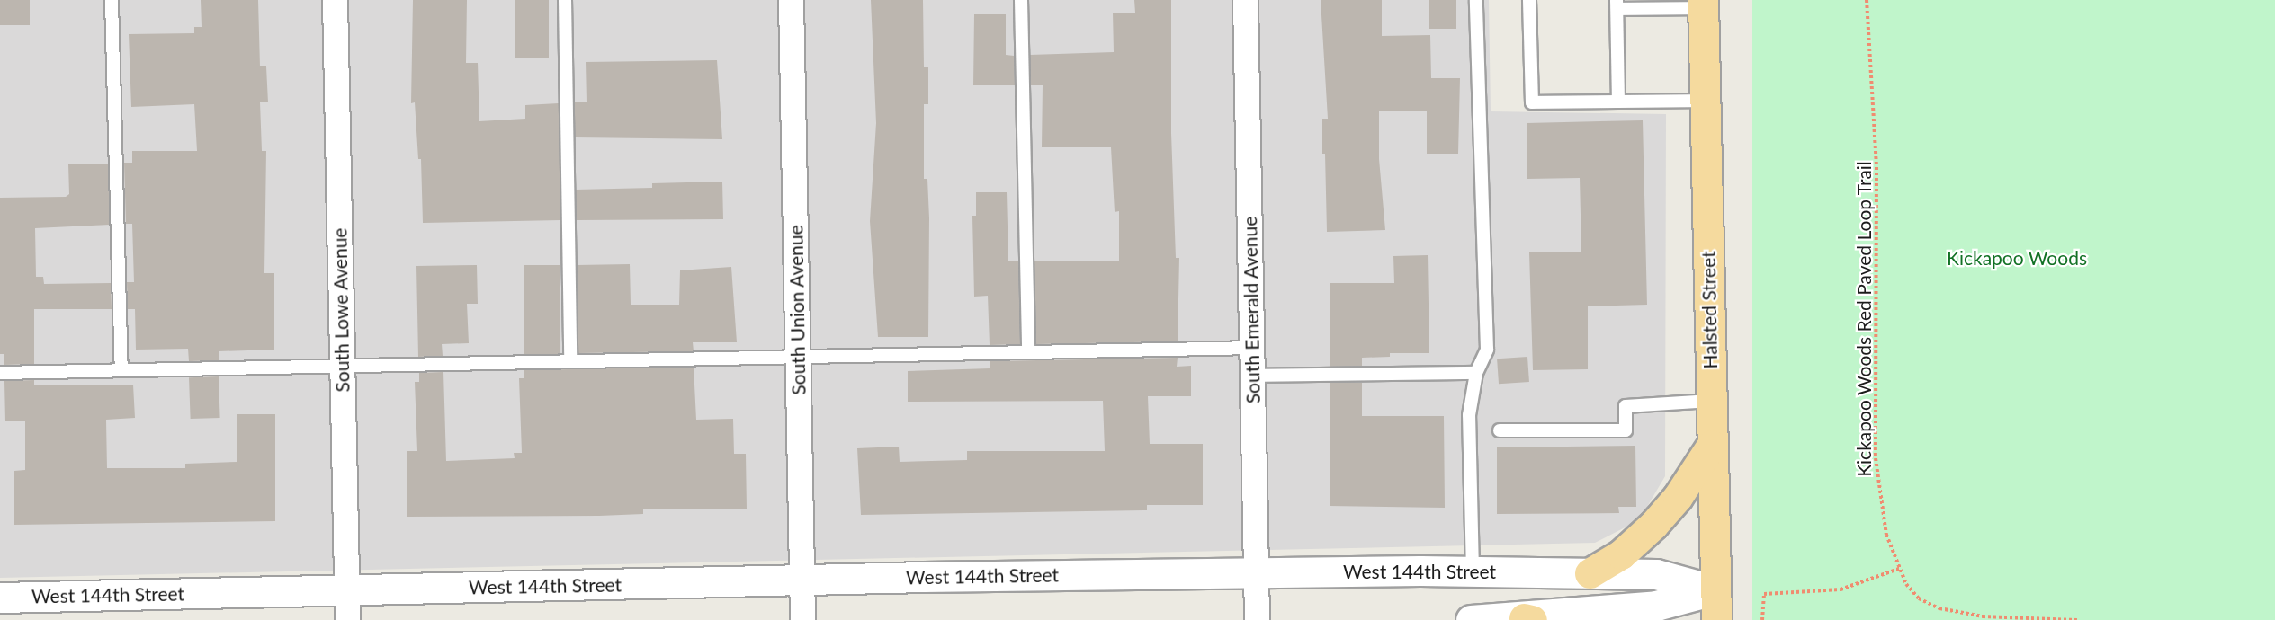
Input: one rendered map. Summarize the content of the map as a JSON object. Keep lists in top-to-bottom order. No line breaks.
{"streets":{"main road":["Halsted Street"],"street":["South Lowe Avenue","South Union Avenue","South Emerald Avenue","West 144th Street"],"path":["Kickapoo Woods Red Paved Loop Trail"]},"crossings":[["South Lowe Avenue","West 144th Street"],["South Union Avenue","West 144th Street"],["South Emerald Avenue","West 144th Street"],["Halsted Street","West 144th Street"]],"parks":["Kickapoo Woods"]}
